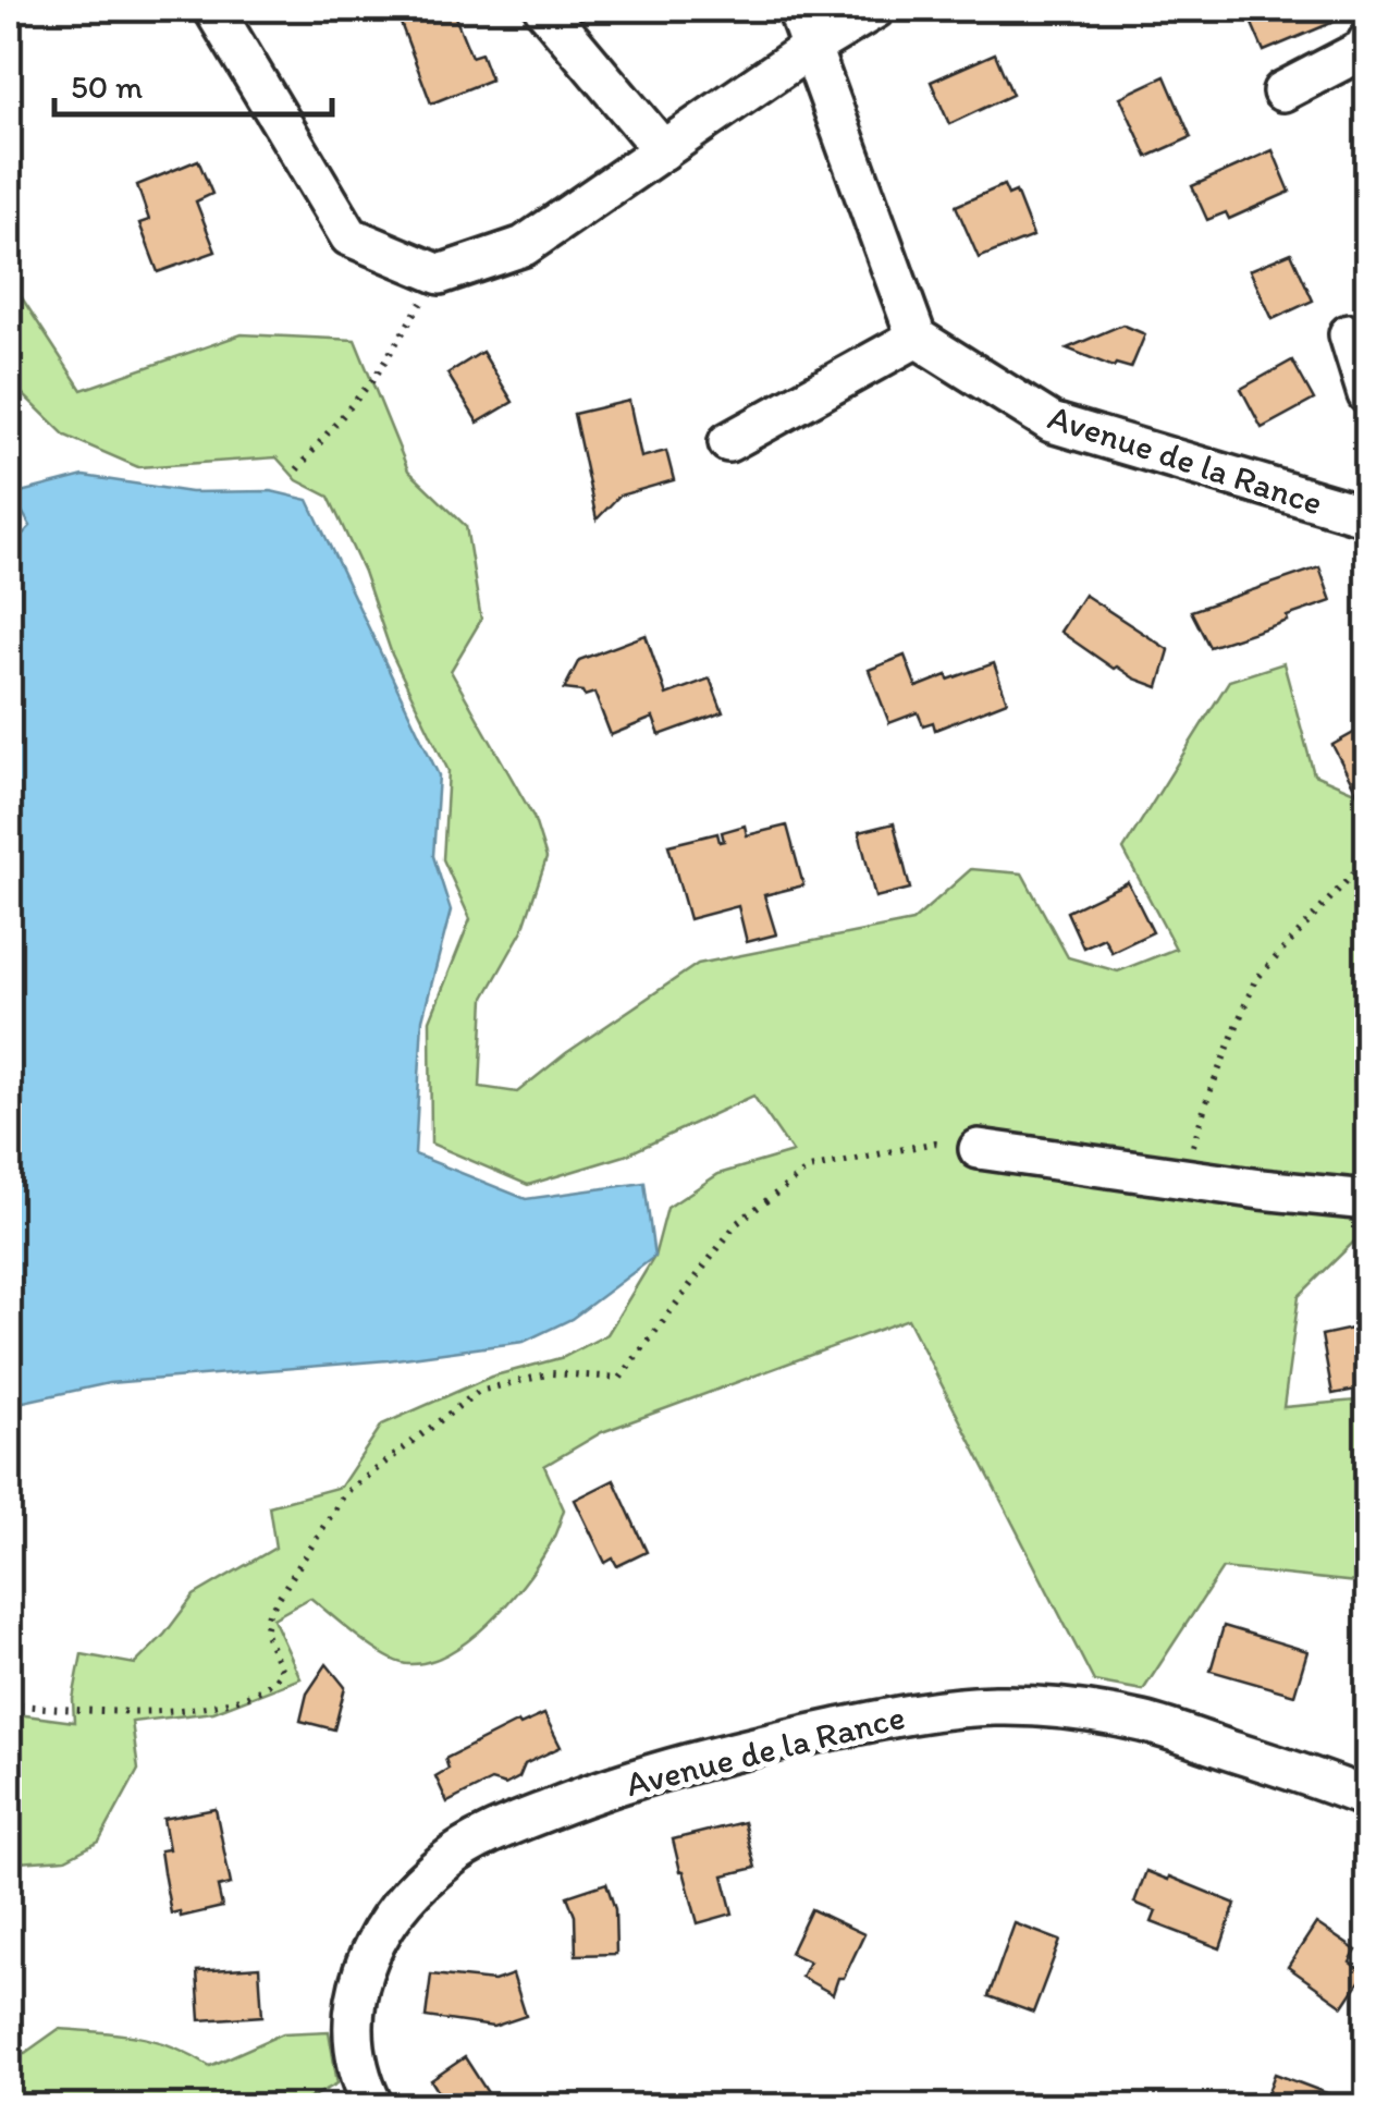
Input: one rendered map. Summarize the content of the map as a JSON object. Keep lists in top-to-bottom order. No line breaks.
{"streets":{"street":["Avenue de la Rance"]},"scale_bar":"50 m"}
